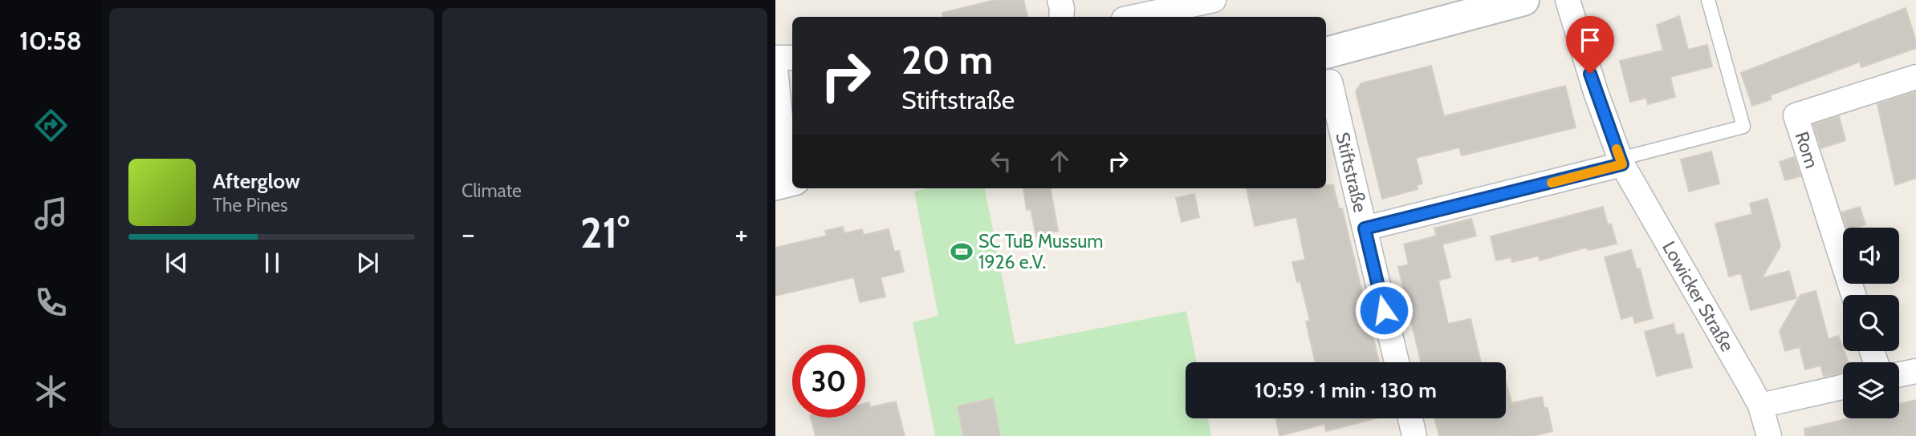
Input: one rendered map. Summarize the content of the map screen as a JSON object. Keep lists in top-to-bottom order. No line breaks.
{"streets":{"street":["Rom","Stiftstraße","Lowicker Straße"]},"crossings":[["Stiftstraße","Lowicker Straße"]],"places":{"sports":["SC TuB Mussum 1926 e.V."]},"page":{"tabs":"10:58","tile":"Climate","turn":["20 m","Stiftstraße"],"song":["Afterglow","The Pines"],"heat":["−","21°","+"],"limit":"30","trip":"10:59 · 1 min · 130 m"}}
